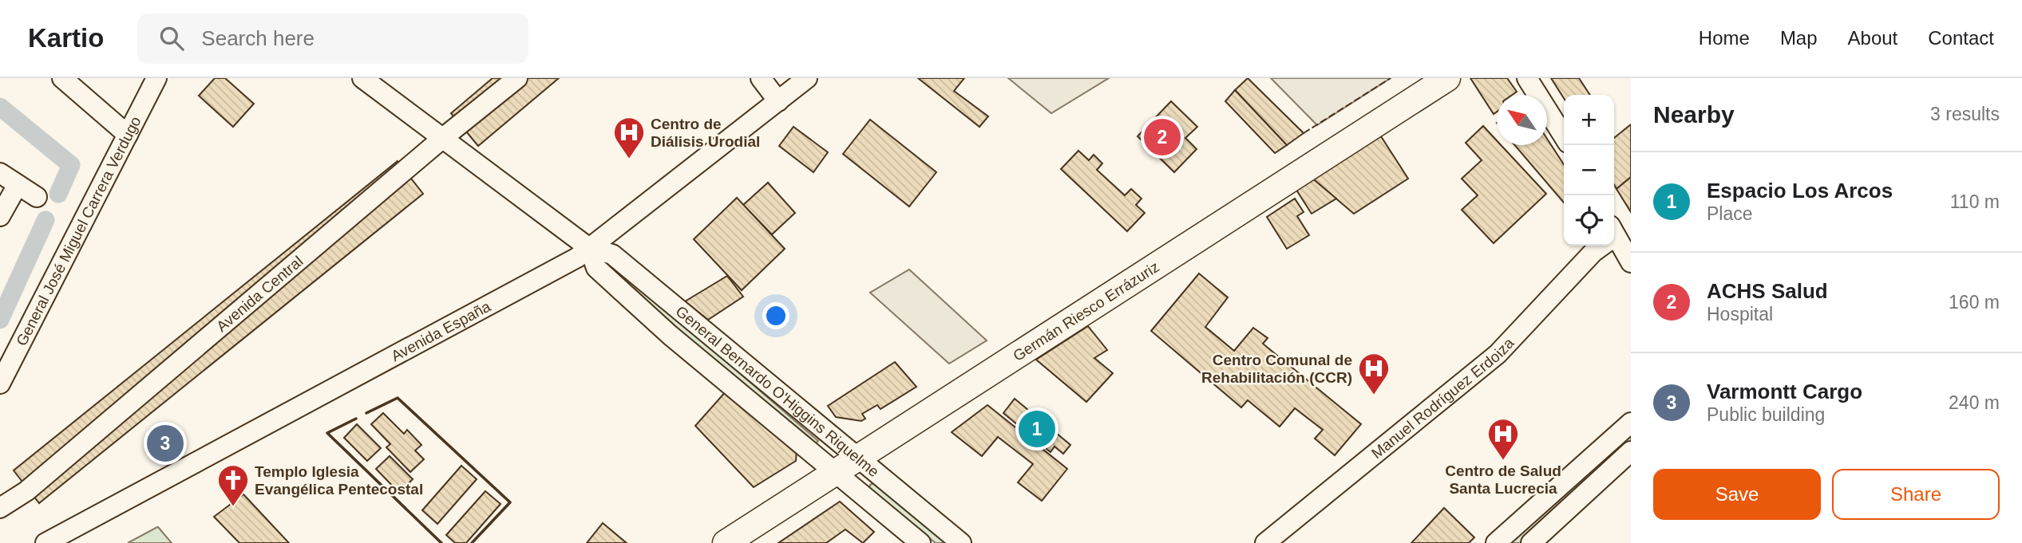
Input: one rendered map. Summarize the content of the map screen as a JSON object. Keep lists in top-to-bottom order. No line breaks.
{"streets":{"main road":["Germán Riesco Errázuriz"],"street":["General José Miguel Carrera Verdugo","Avenida Central","Avenida España","General Bernardo O'Higgins Riquelme","Manuel Rodríguez Erdoiza"]},"crossings":[["Avenida Central","General Bernardo O'Higgins Riquelme"],["Germán Riesco Errázuriz","General Bernardo O'Higgins Riquelme"],["Avenida España","General Bernardo O'Higgins Riquelme"]],"places":{"hospital":["Centro de Diálisis Urodial","Centro Comunal de Rehabilitación (CCR)","Centro de Salud Santa Lucrecia"],"church":["Templo Iglesia Evangélica Pentecostal"]},"north":"top left","page":{"header":"Kartio","search":"Search here","nav":["Home","Map","About","Contact"],"heading":["Nearby","3 results"],"map_buttons":["+","−"],"pins":["2","1","3"],"list":[{"mark":"1","name":"Espacio Los Arcos","note":"Place","value":"110 m"},{"mark":"2","name":"ACHS Salud","note":"Hospital","value":"160 m"},{"mark":"3","name":"Varmontt Cargo","note":"Public building","value":"240 m"}],"buttons":["Save","Share"]}}
